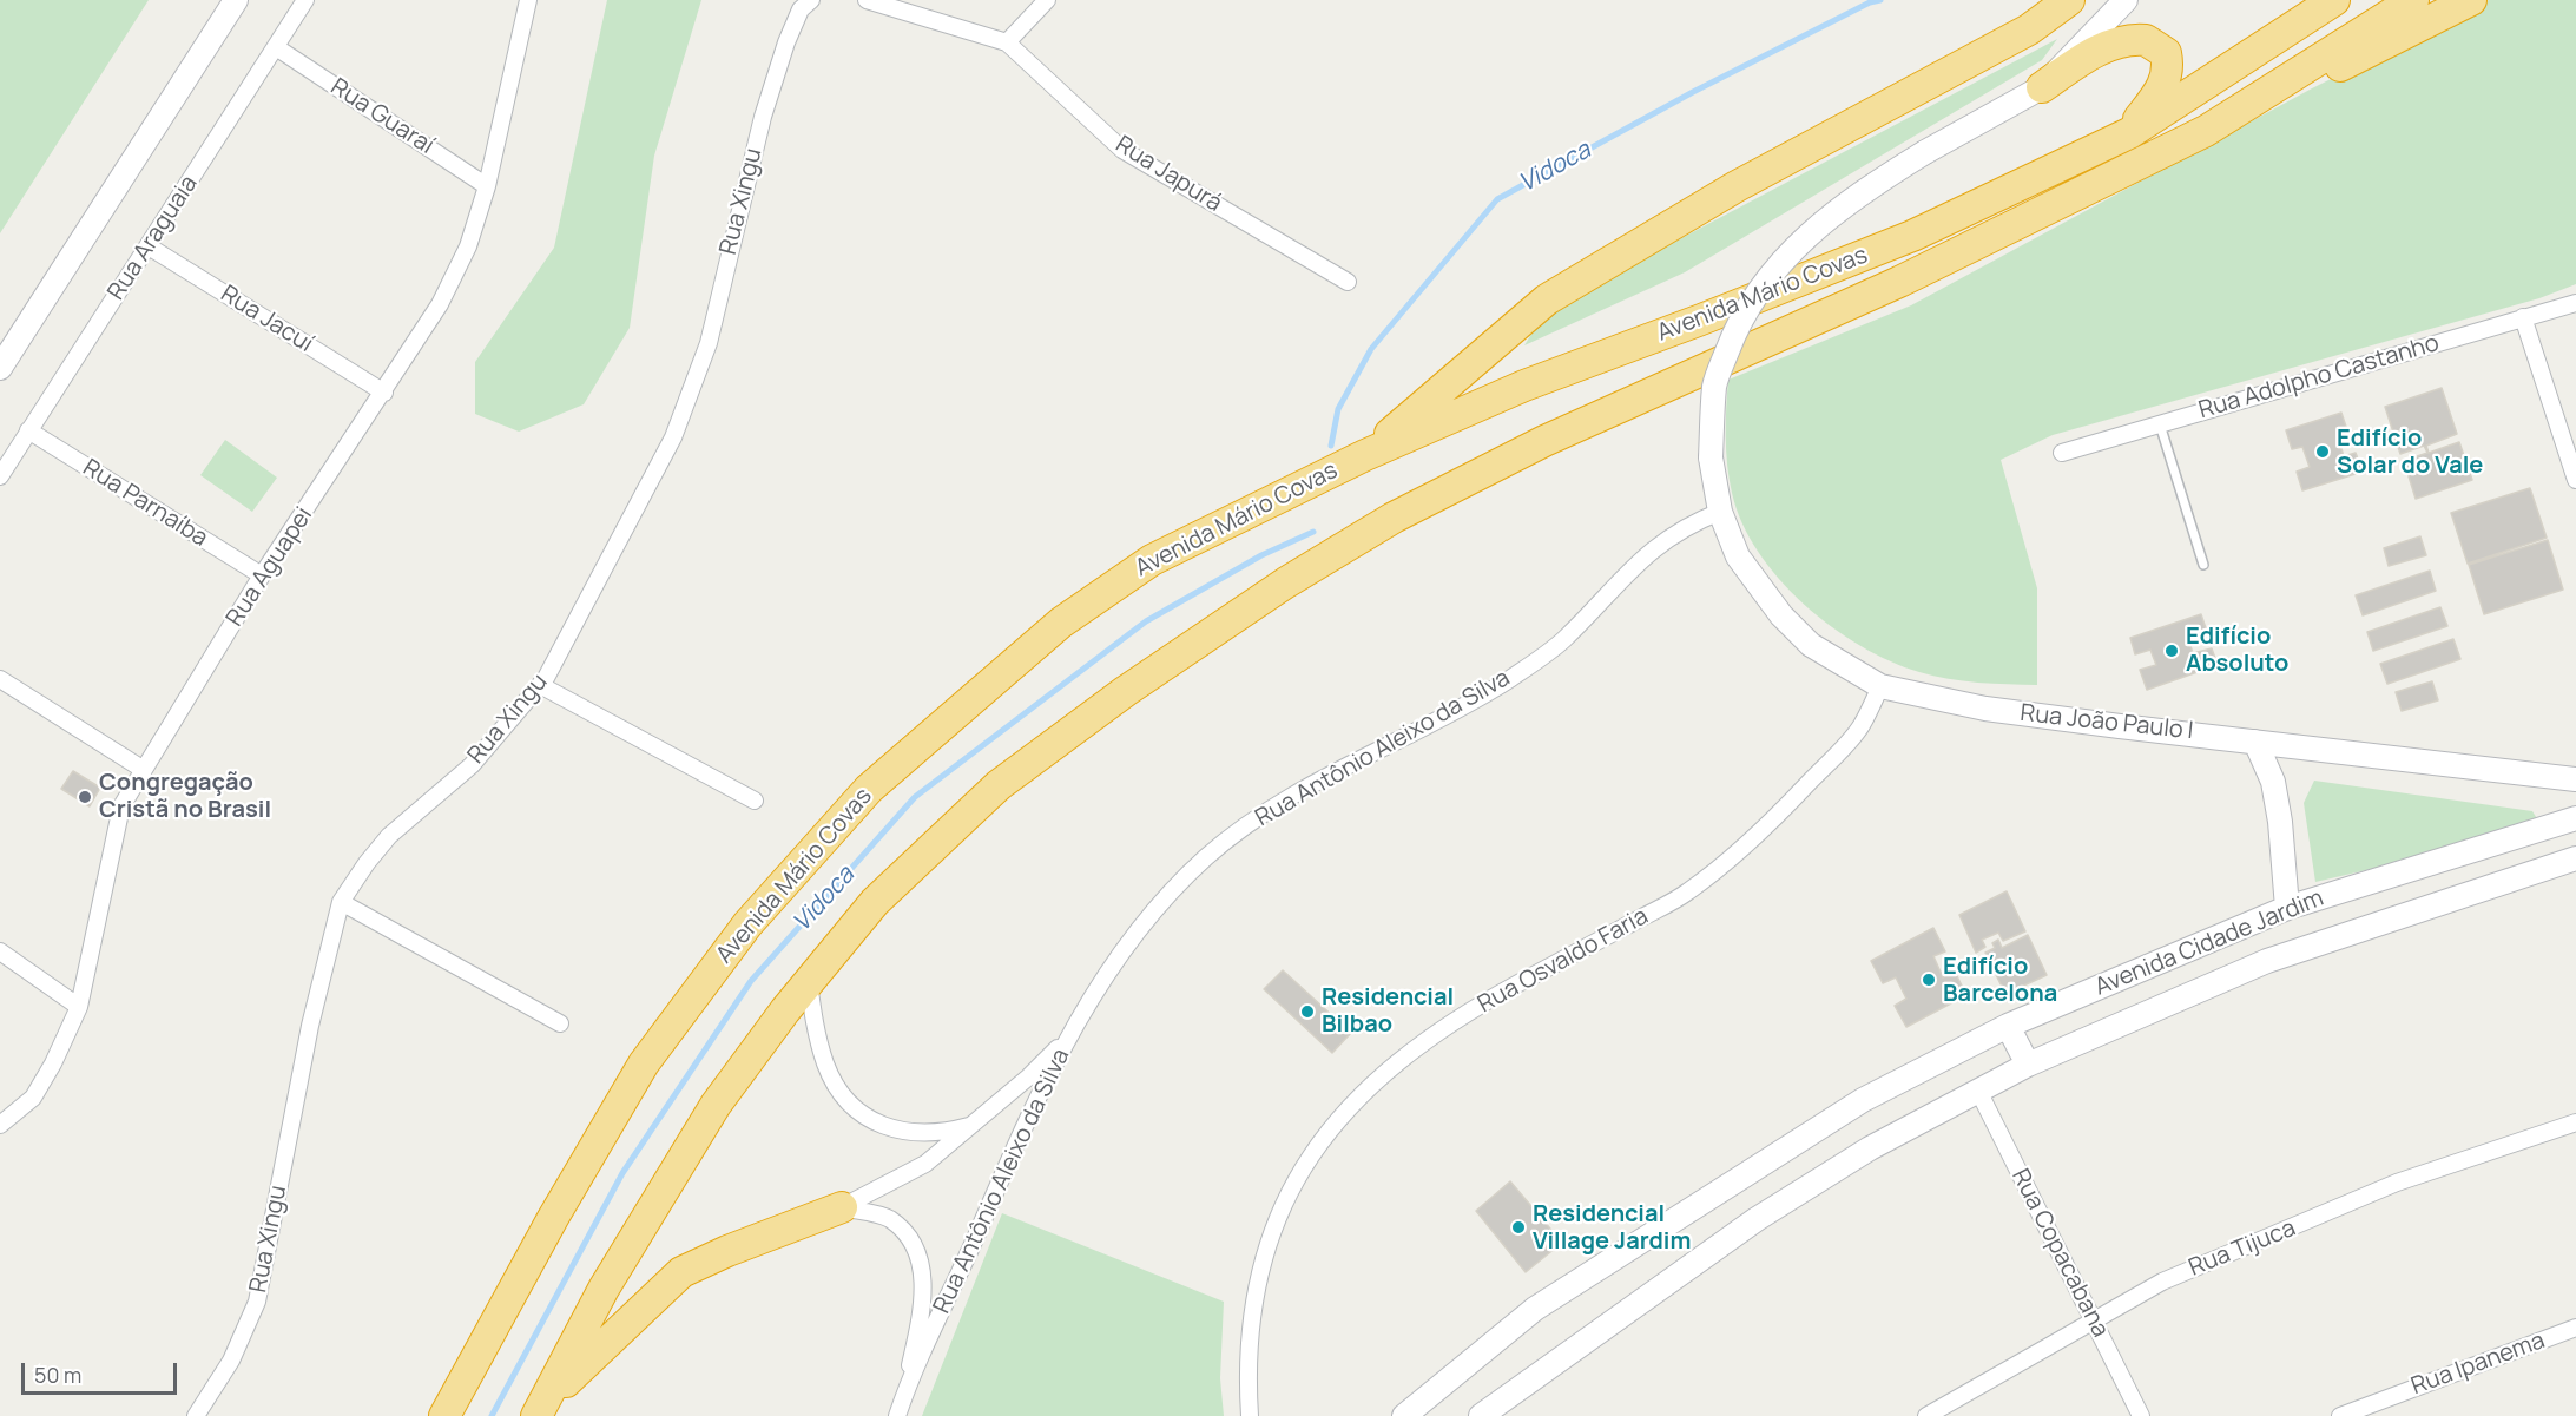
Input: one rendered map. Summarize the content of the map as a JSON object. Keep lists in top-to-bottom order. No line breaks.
{"streets":{"highway":["Avenida Mário Covas"],"main road":["Rua João Paulo I","Avenida Cidade Jardim"],"street":["Rua Guaraí","Rua Japurá","Rua Xingu","Rua Araguaia","Rua Jacuí","Rua Adolpho Castanho","Rua Parnaíba","Rua Aguapei","Rua Antônio Aleixo da Silva","Rua Osvaldo Faria","Rua Tijuca","Rua Copacabana","Rua Ipanema"]},"crossings":[["Rua Guaraí","Rua Araguaia"],["Rua Guaraí","Rua Aguapei"],["Rua Araguaia","Rua Jacuí"],["Rua Araguaia","Rua Parnaíba"],["Rua Jacuí","Rua Aguapei"],["Rua Parnaíba","Rua Aguapei"],["Rua João Paulo I","Rua Antônio Aleixo da Silva"],["Rua João Paulo I","Rua Osvaldo Faria"],["Avenida Cidade Jardim","Rua Copacabana"],["Rua Tijuca","Rua Copacabana"]],"water":["Vidoca"],"places":["Edifício Solar do Vale","Edifício Absoluto","Congregação Cristã no Brasil","Edifício Barcelona","Residencial Bilbao","Residencial Village Jardim"],"scale_bar":"50 m"}
